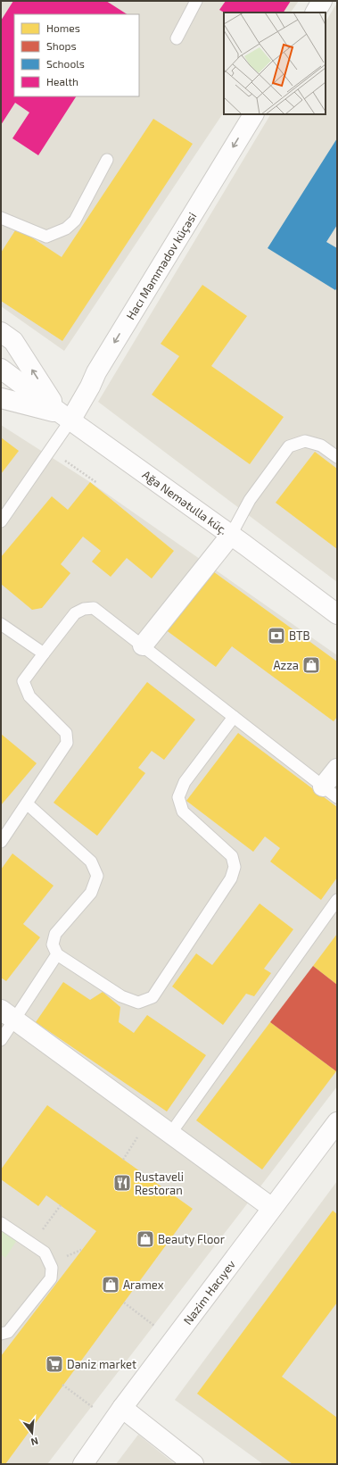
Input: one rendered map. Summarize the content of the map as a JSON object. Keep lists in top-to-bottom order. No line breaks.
{"streets":{"street":["Hacı Məmmədov küçəsi","Ağa Nemətulla küç.","Nazim Hacıyev"]},"crossings":[["Hacı Məmmədov küçəsi","Ağa Nemətulla küç."]],"one_way":["Hacı Məmmədov küçəsi"],"places":{"bank":["BTB"],"shop":["Azza","Beauty Floor","Aramex"],"restaurant":["Rustaveli Restoran"],"supermarket":["Dəniz market"]},"legend":["Homes","Shops","Schools","Health"],"north":"bottom"}
